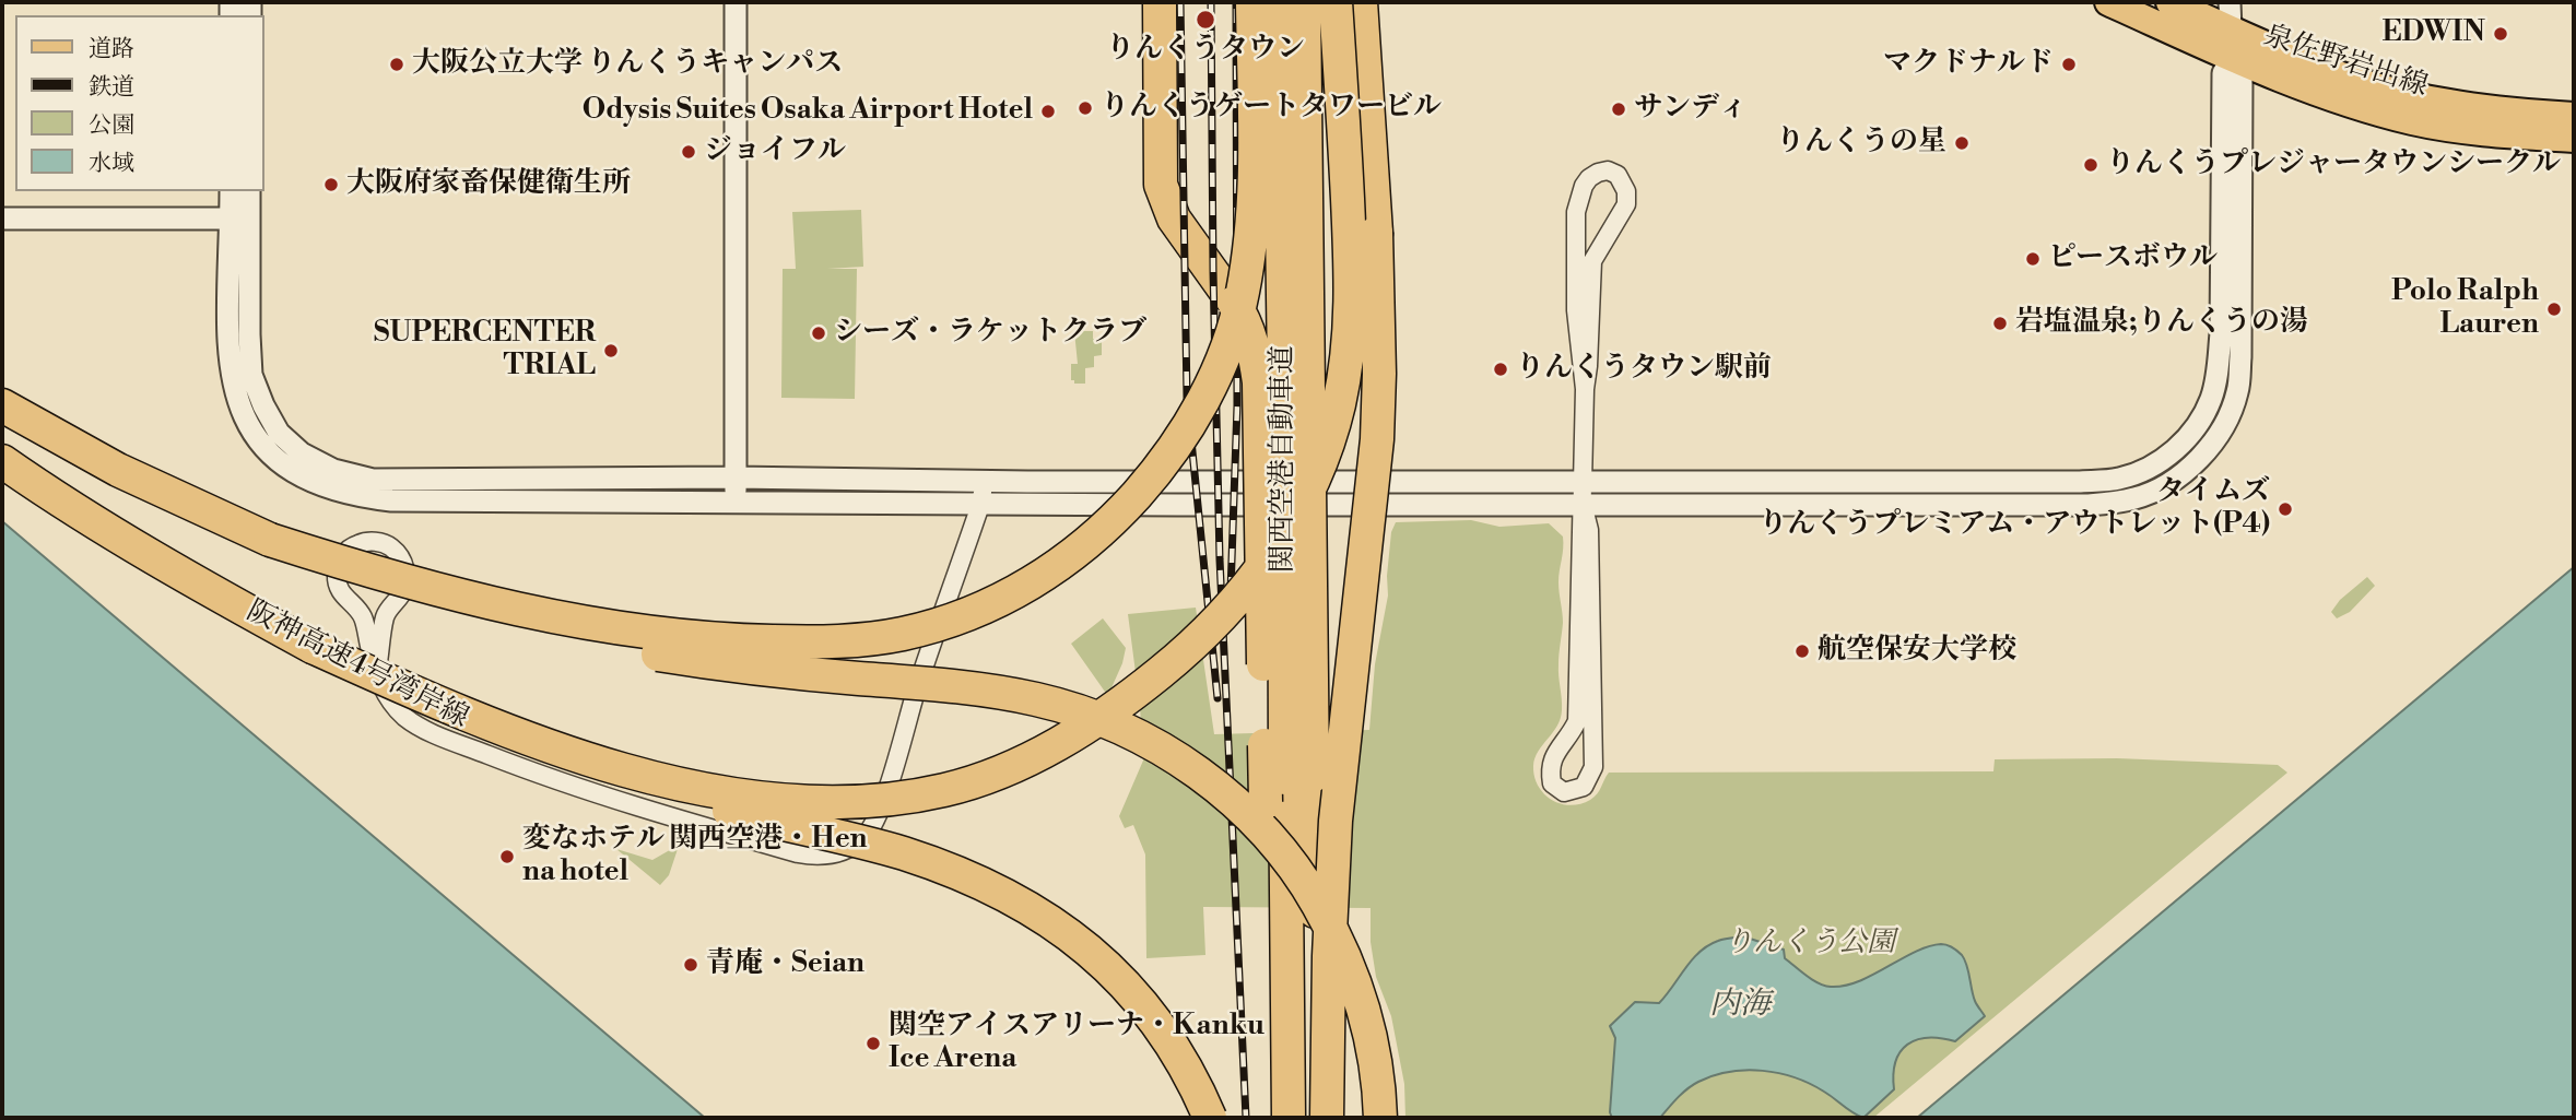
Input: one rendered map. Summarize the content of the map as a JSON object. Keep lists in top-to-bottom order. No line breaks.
{"streets":{"highway":["関西空港自動車道","阪神高速4号湾岸線"],"main road":["泉佐野岩出線"]},"water":["内海"],"parks":["りんくう公園"],"places":["りんくうタウン","EDWIN","大阪公立大学 りんくうキャンパス","マクドナルド","りんくうゲートタワービル","サンディ","Odysis Suites Osaka Airport Hotel","りんくうの星","ジョイフル","りんくうプレジャータウンシークル","大阪府家畜保健衛生所","ピースボウル","Polo Ralph Lauren","岩塩温泉;りんくうの湯","シーズ・ラケットクラブ","SUPERCENTER TRIAL","りんくうタウン駅前","タイムズ りんくうプレミアム・アウトレット(P4)","航空保安大学校","変なホテル 関西空港・Hen na hotel","青庵・Seian","関空アイスアリーナ・Kanku Ice Arena"],"legend":["道路","鉄道","公園","水域"]}
